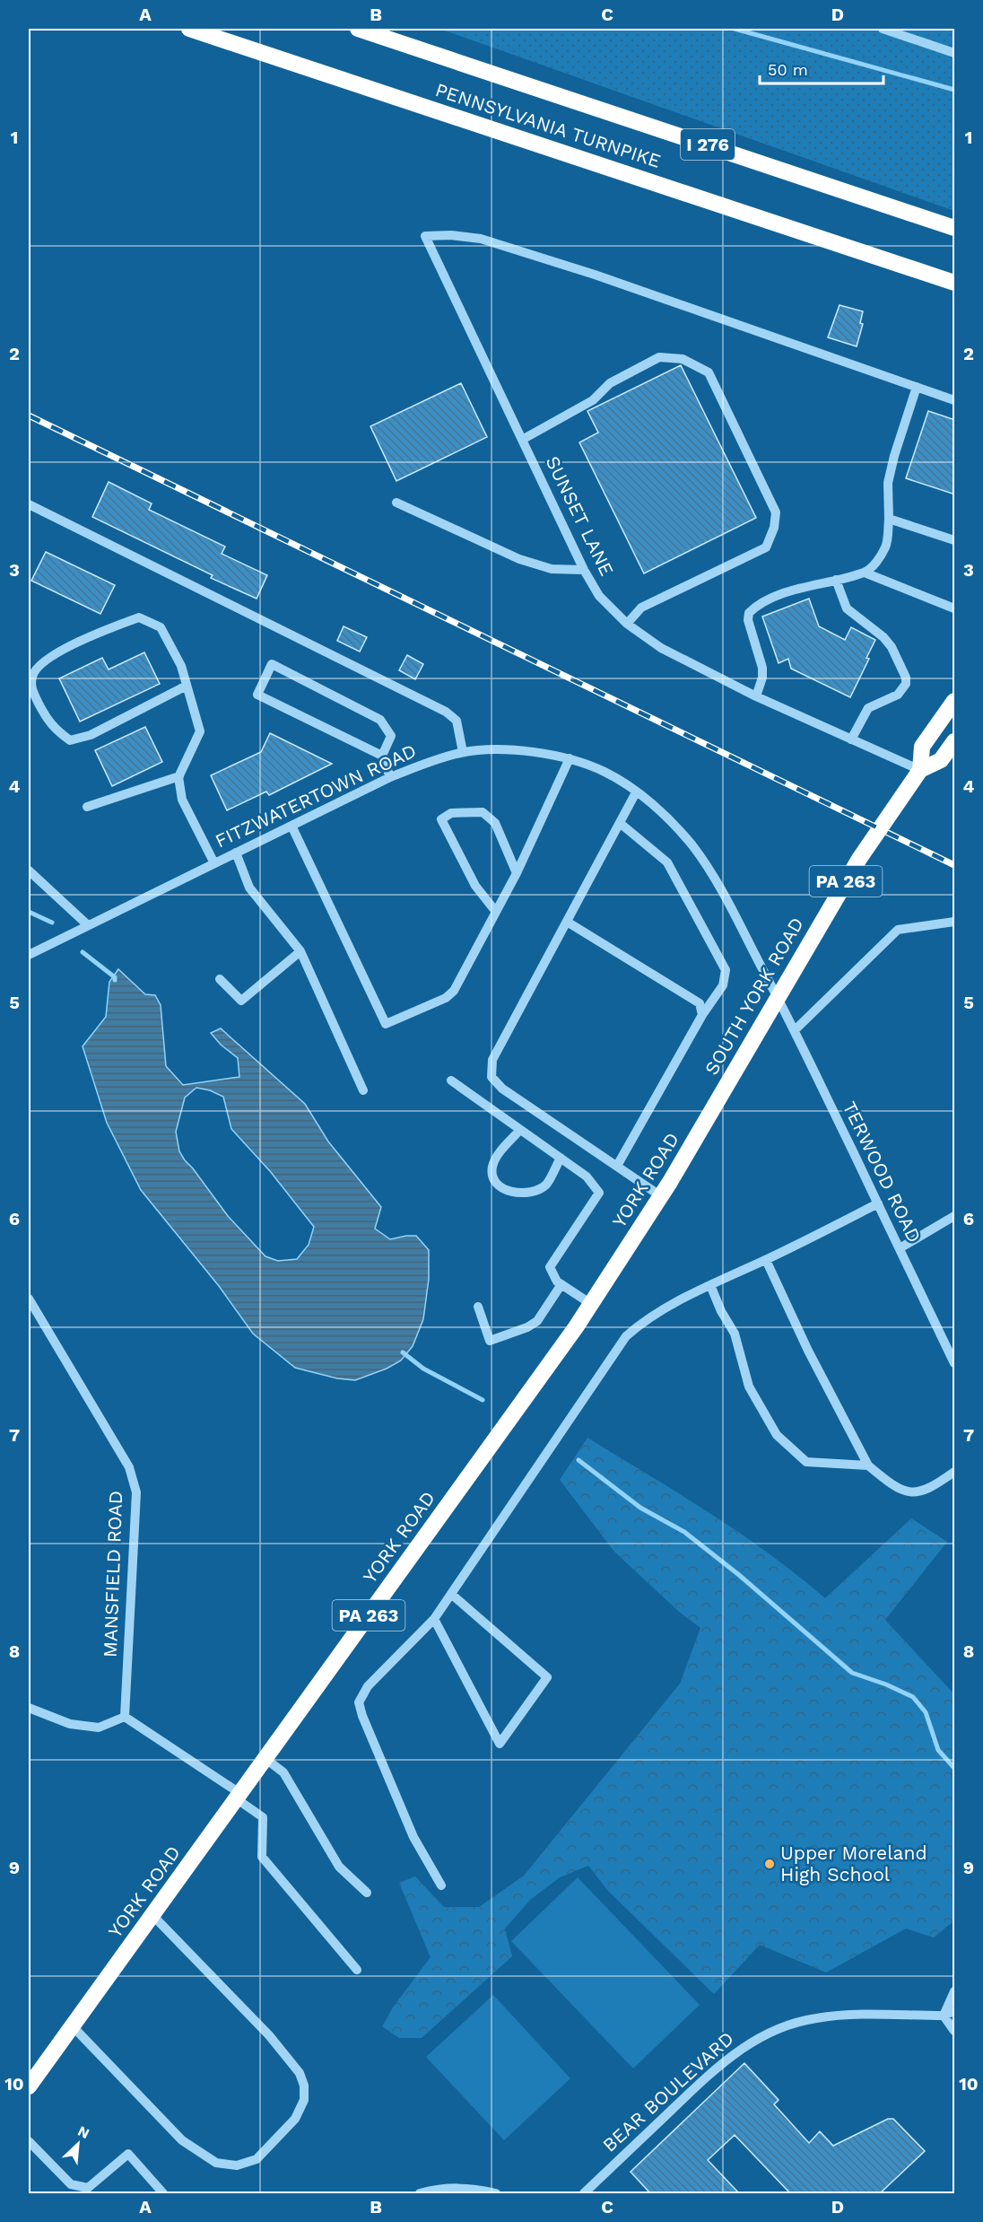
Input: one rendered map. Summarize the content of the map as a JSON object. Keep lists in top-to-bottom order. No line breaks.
{"streets":{"highway":["PENNSYLVANIA TURNPIKE","I 276","PA 263","SOUTH YORK ROAD","YORK ROAD"],"street":["SUNSET LANE","FITZWATERTOWN ROAD","TERWOOD ROAD","MANSFIELD ROAD","BEAR BOULEVARD"]},"crossings":[["SUNSET LANE","SOUTH YORK ROAD"],["FITZWATERTOWN ROAD","SOUTH YORK ROAD"],["FITZWATERTOWN ROAD","TERWOOD ROAD"],["SOUTH YORK ROAD","TERWOOD ROAD"],["SOUTH YORK ROAD","YORK ROAD"]],"places":["Upper Moreland High School"],"scale_bar":"50 m","north":"top right","grid":{"columns":["A","B","C","D"],"rows":["1","2","3","4","5","6","7","8","9","10"]}}
